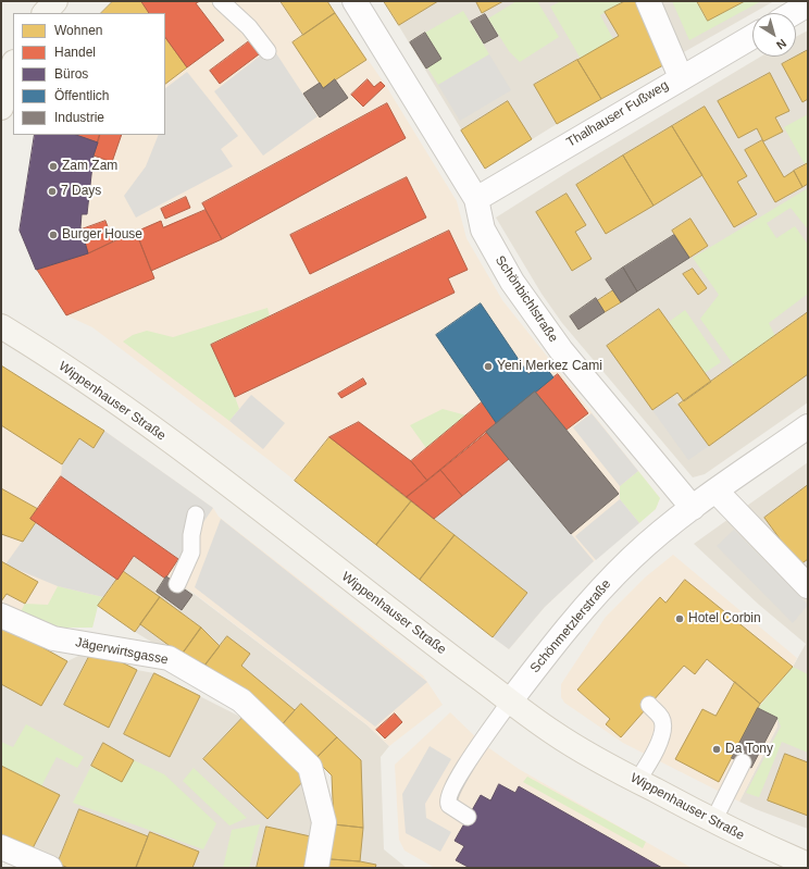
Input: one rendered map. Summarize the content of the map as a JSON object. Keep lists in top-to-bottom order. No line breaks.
{"streets":{"main road":["Wippenhauser Straße"],"street":["Thalhauser Fußweg","Schönbichlstraße","Schönmetzlerstraße","Jägerwirtsgasse"]},"crossings":[["Thalhauser Fußweg","Schönbichlstraße"],["Schönbichlstraße","Schönmetzlerstraße"],["Wippenhauser Straße","Schönmetzlerstraße"]],"places":["Zam Zam","7 Days","Burger House","Yeni Merkez Cami","Hotel Corbin","Da Tony"],"legend":["Wohnen","Handel","Büros","Öffentlich","Industrie"],"north":"bottom right"}
